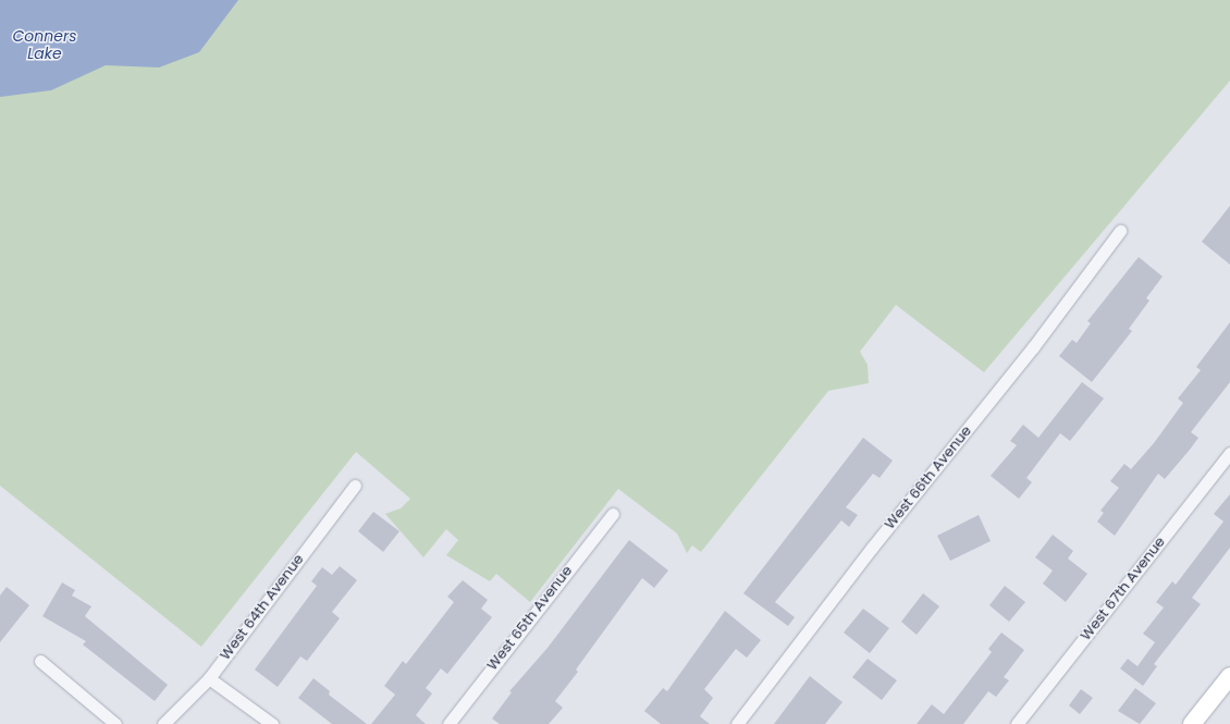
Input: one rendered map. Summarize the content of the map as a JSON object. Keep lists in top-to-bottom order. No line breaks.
{"streets":{"street":["West 66th Avenue","West 67th Avenue","West 64th Avenue","West 65th Avenue"]},"water":["Conners Lake"]}
